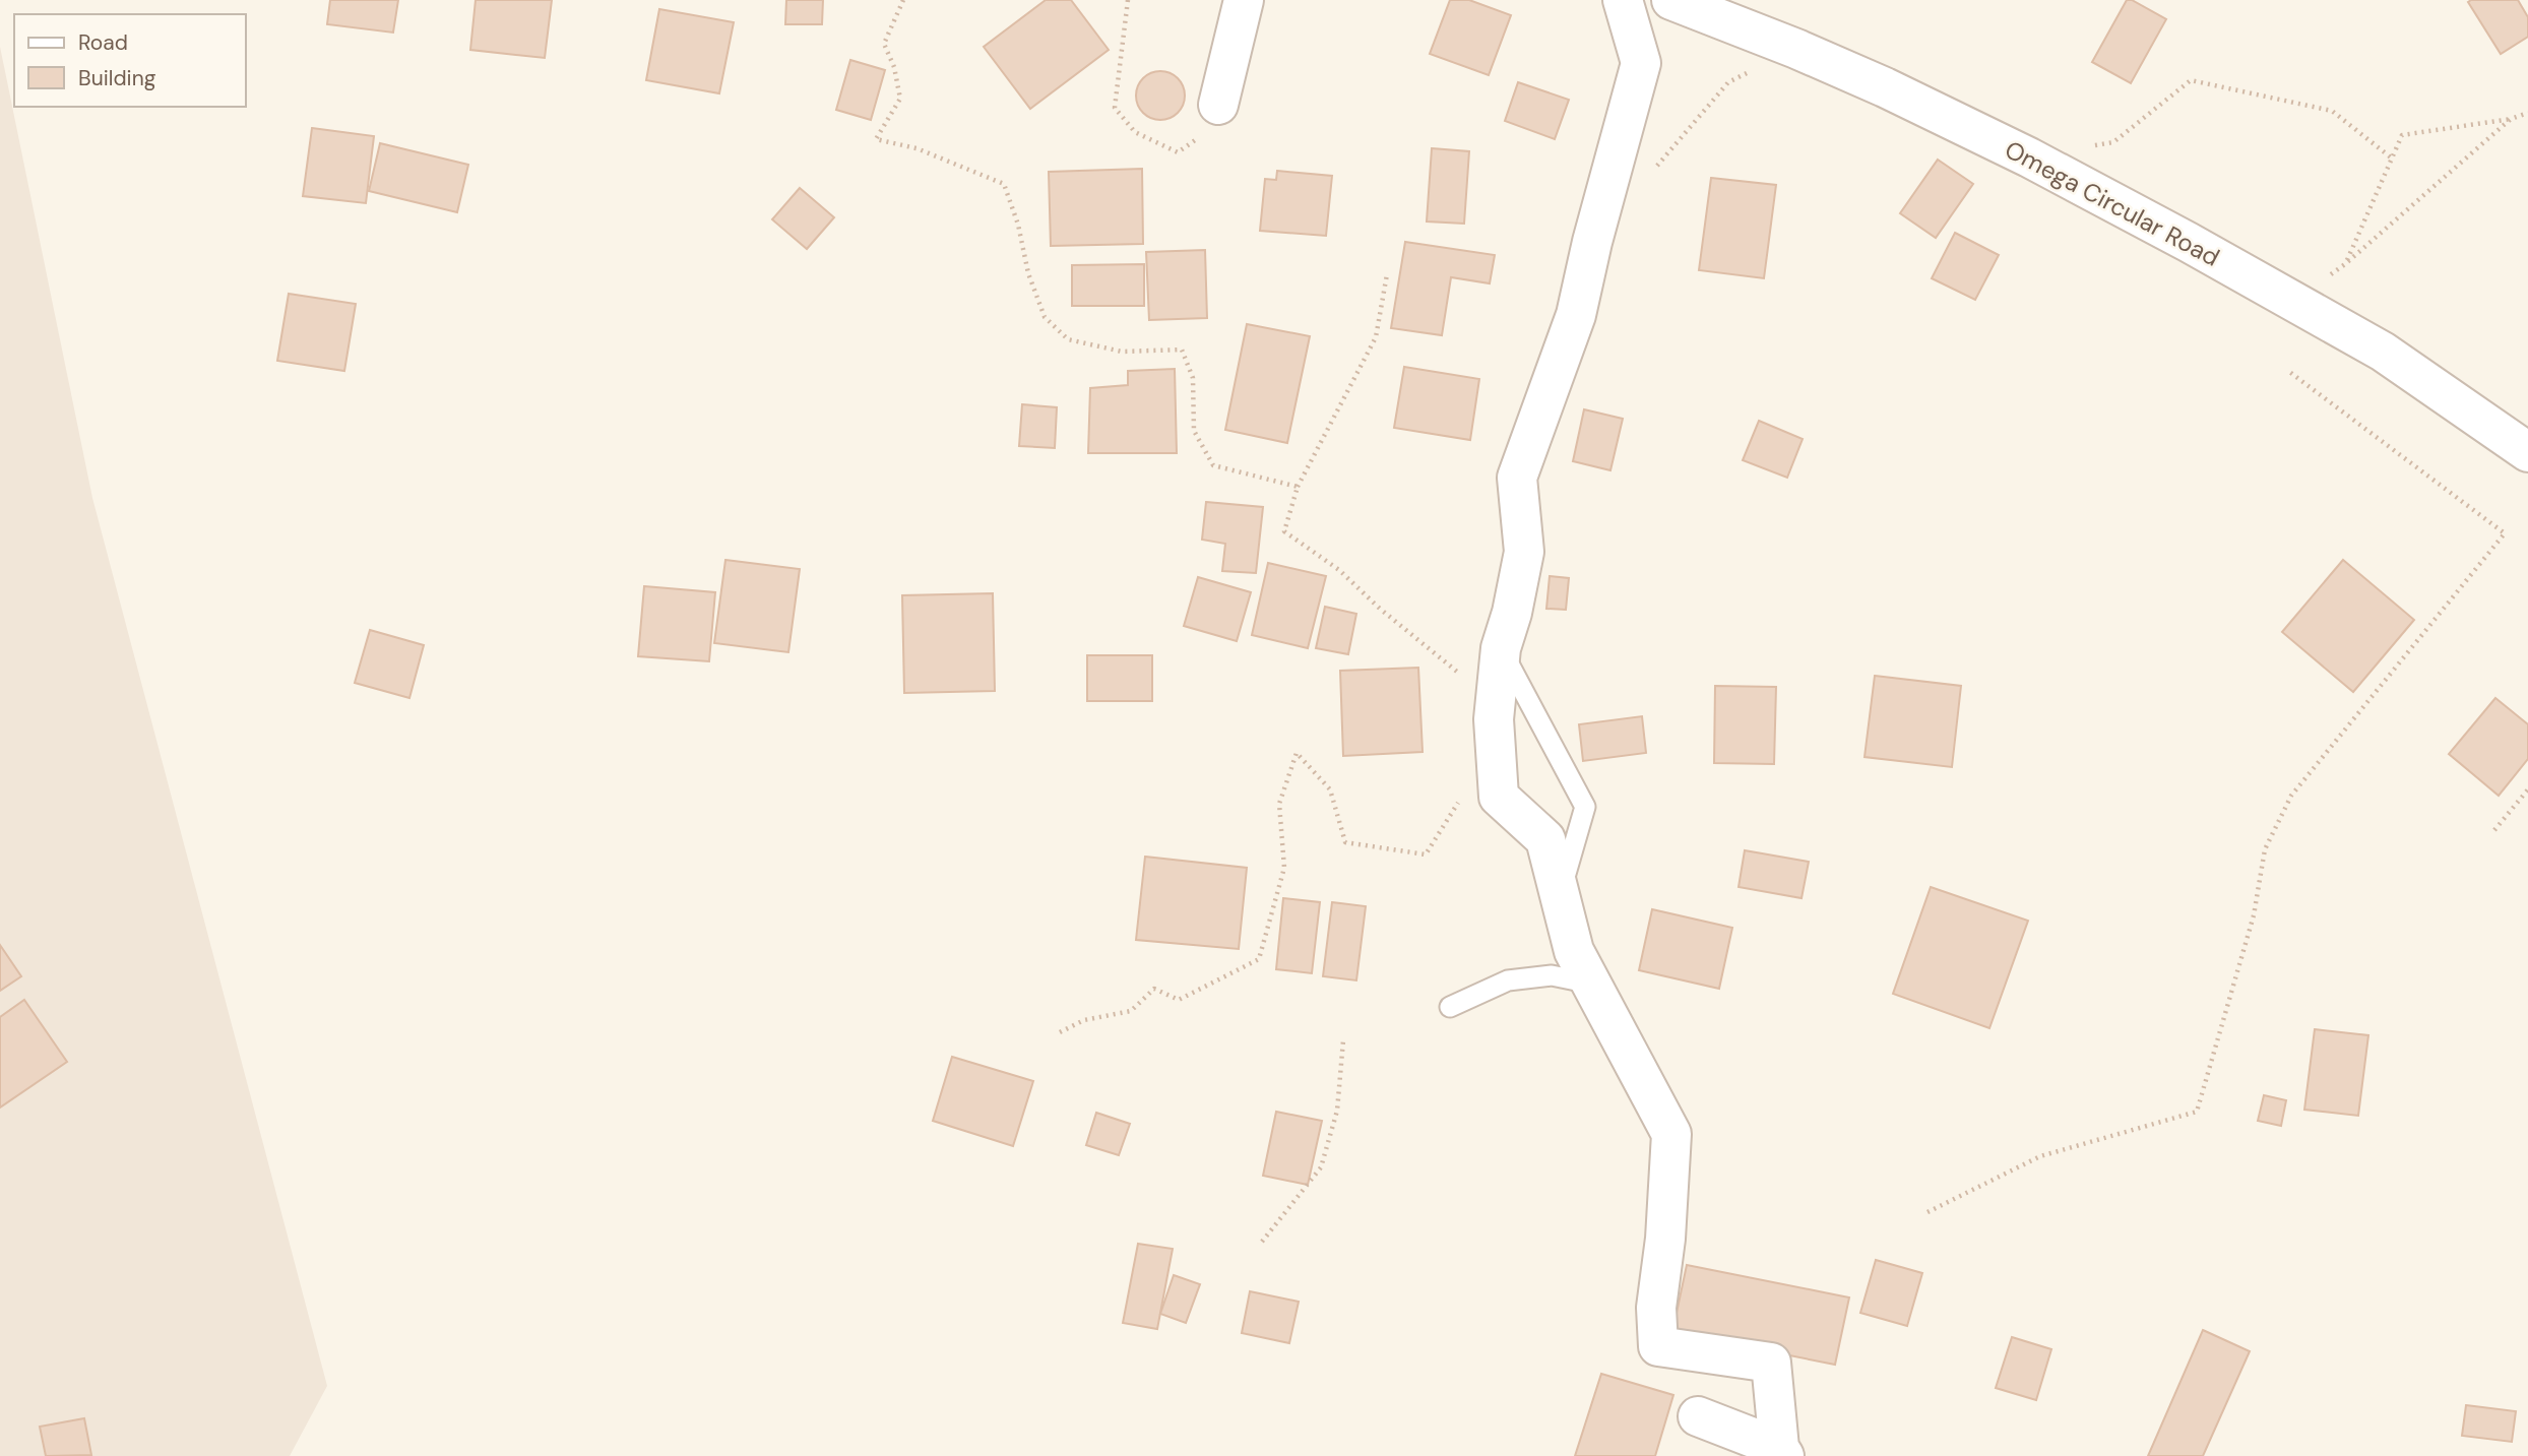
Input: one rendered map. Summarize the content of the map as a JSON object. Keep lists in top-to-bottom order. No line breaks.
{"streets":{"street":["Omega Circular Road"]},"legend":["Road","Building"]}
